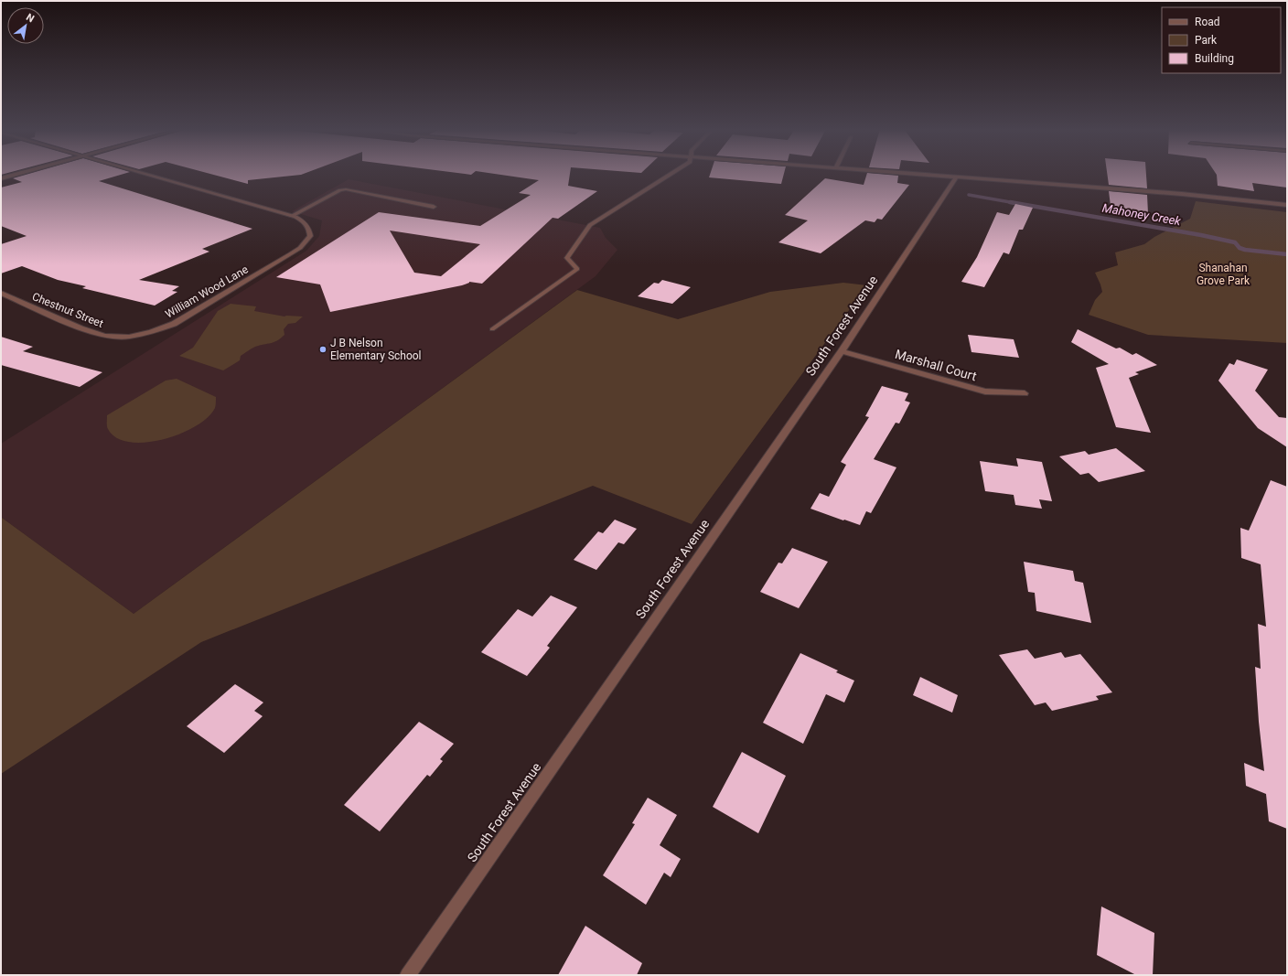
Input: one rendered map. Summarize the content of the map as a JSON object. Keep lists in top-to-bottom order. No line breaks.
{"streets":{"street":["William Wood Lane","Chestnut Street","South Forest Avenue","Marshall Court"]},"crossings":[["William Wood Lane","Chestnut Street"],["South Forest Avenue","Marshall Court"]],"water":["Mahoney Creek"],"parks":["Shanahan Grove Park"],"places":["J B Nelson Elementary School"],"legend":["Road","Park","Building"],"north":"top right"}
